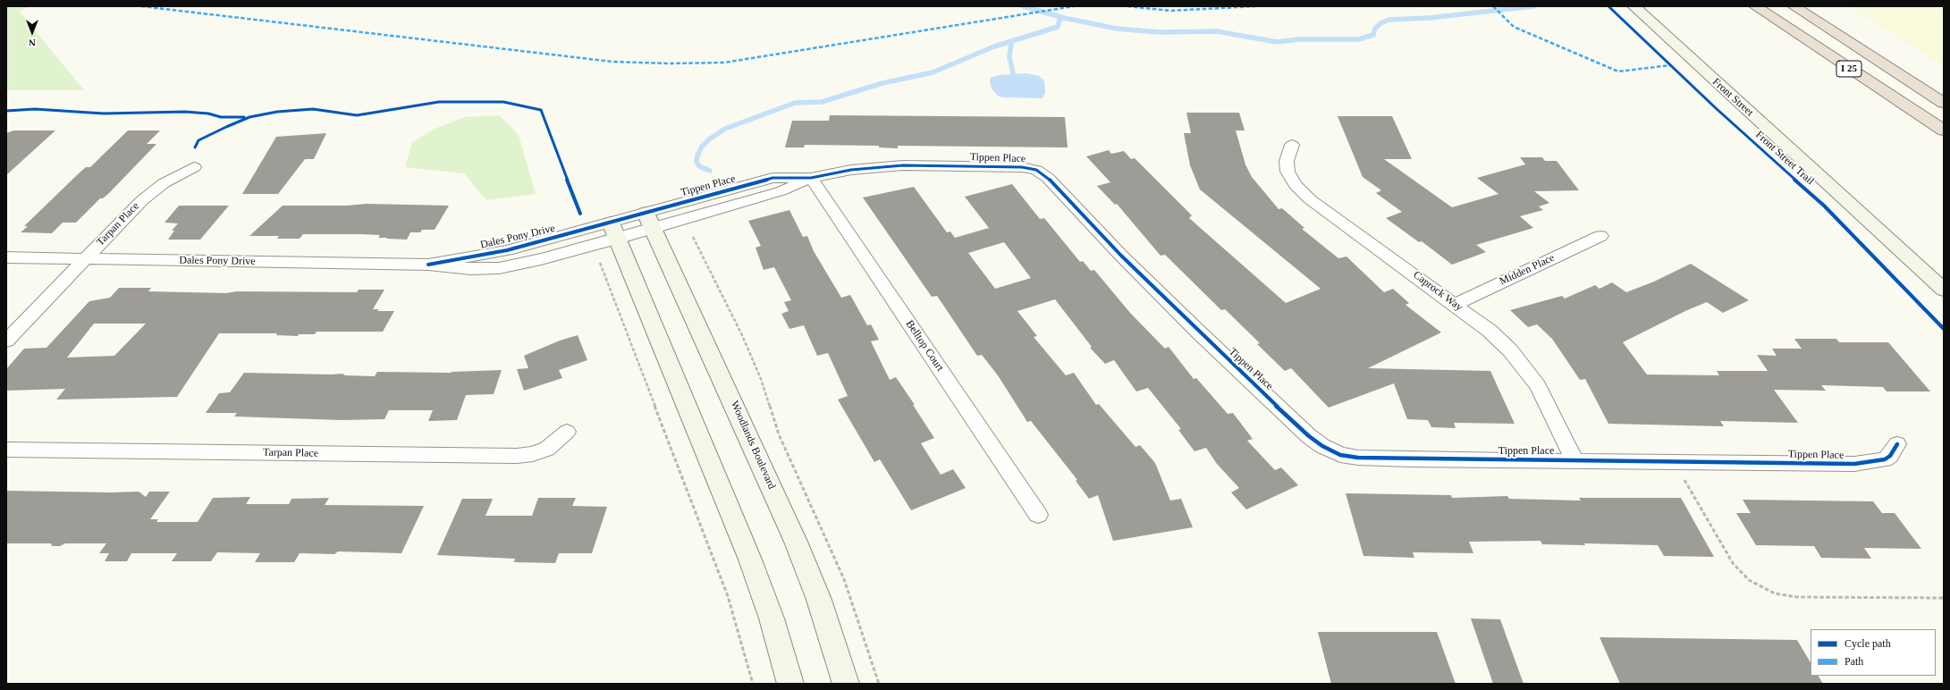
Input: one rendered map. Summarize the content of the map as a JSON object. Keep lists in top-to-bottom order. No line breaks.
{"streets":{"highway":["I 25"],"street":["Front Street","Tippen Place","Tarpan Place","Dales Pony Drive","Midden Place","Caprock Way","Belltop Court","Woodlands Boulevard"],"cycle path":["Front Street Trail"]},"crossings":[["Tippen Place","Dales Pony Drive"],["Tippen Place","Caprock Way"],["Tippen Place","Belltop Court"],["Tippen Place","Woodlands Boulevard"],["Tarpan Place","Dales Pony Drive"],["Dales Pony Drive","Woodlands Boulevard"],["Midden Place","Caprock Way"]],"legend":["Cycle path","Path"],"north":"bottom"}
